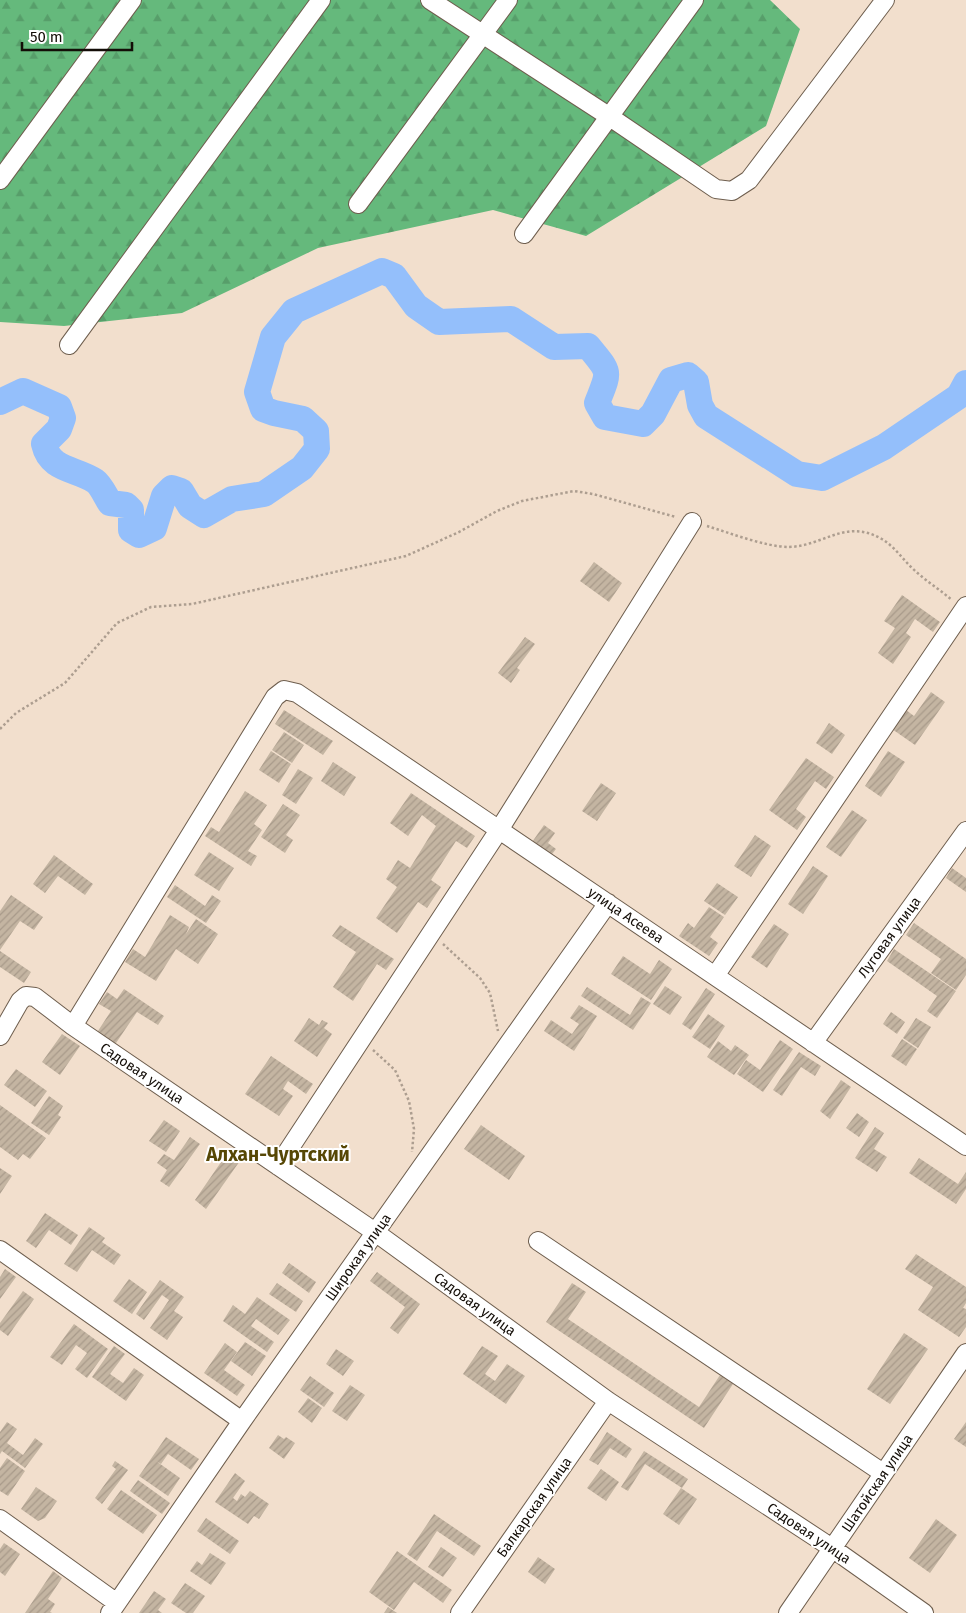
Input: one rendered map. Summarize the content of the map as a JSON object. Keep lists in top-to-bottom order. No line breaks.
{"streets":{"street":["улица Асеева","Луговая улица","Садовая улица","Широкая улица","Шатойская улица","Балкарская улица"]},"crossings":[["улица Асеева","Луговая улица"],["улица Асеева","Садовая улица"],["улица Асеева","Широкая улица"],["Садовая улица","Широкая улица"],["Садовая улица","Шатойская улица"],["Садовая улица","Балкарская улица"]],"districts":["Алхан-Чуртский"],"scale_bar":"50 m"}
